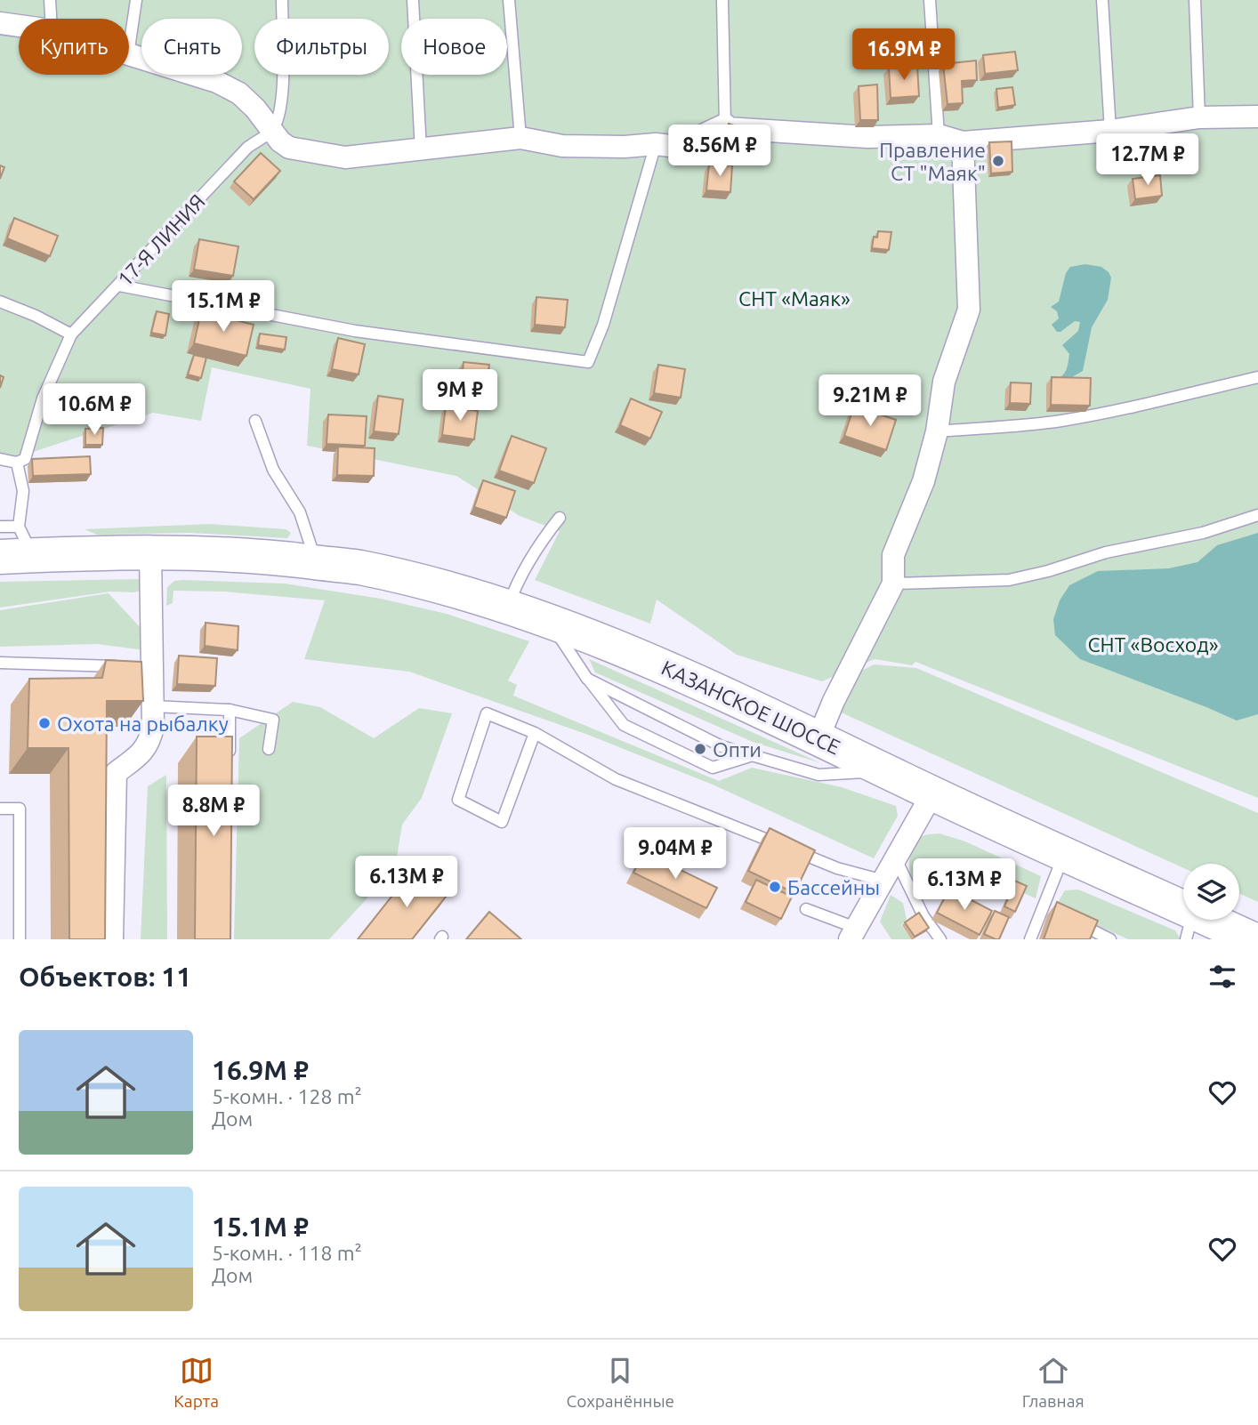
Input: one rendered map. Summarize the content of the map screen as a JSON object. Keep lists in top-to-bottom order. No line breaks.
{"streets":{"main road":["КАЗАНСКОЕ ШОССЕ"],"lane":["17-Я ЛИНИЯ"]},"parks":["СНТ «Маяк»","СНТ «Восход»"],"places":["Правление СТ \"Маяк\"","Охота на рыбалку","Опти","Бассейны"],"page":{"chip":["Купить","Снять","Фильтры","Новое"],"price":["16.9M ₽","8.56M ₽","12.7M ₽","15.1M ₽","9M ₽","9.21M ₽","10.6M ₽","8.8M ₽","9.04M ₽","6.13M ₽","6.13M ₽"],"heading":"Объектов: 11","list":[{"name":"16.9M ₽","note":"5-комн. · 128 m² · Дом"},{"name":"15.1M ₽","note":"5-комн. · 118 m² · Дом"}],"tabs":["Карта","Сохранённые","Главная"]}}
